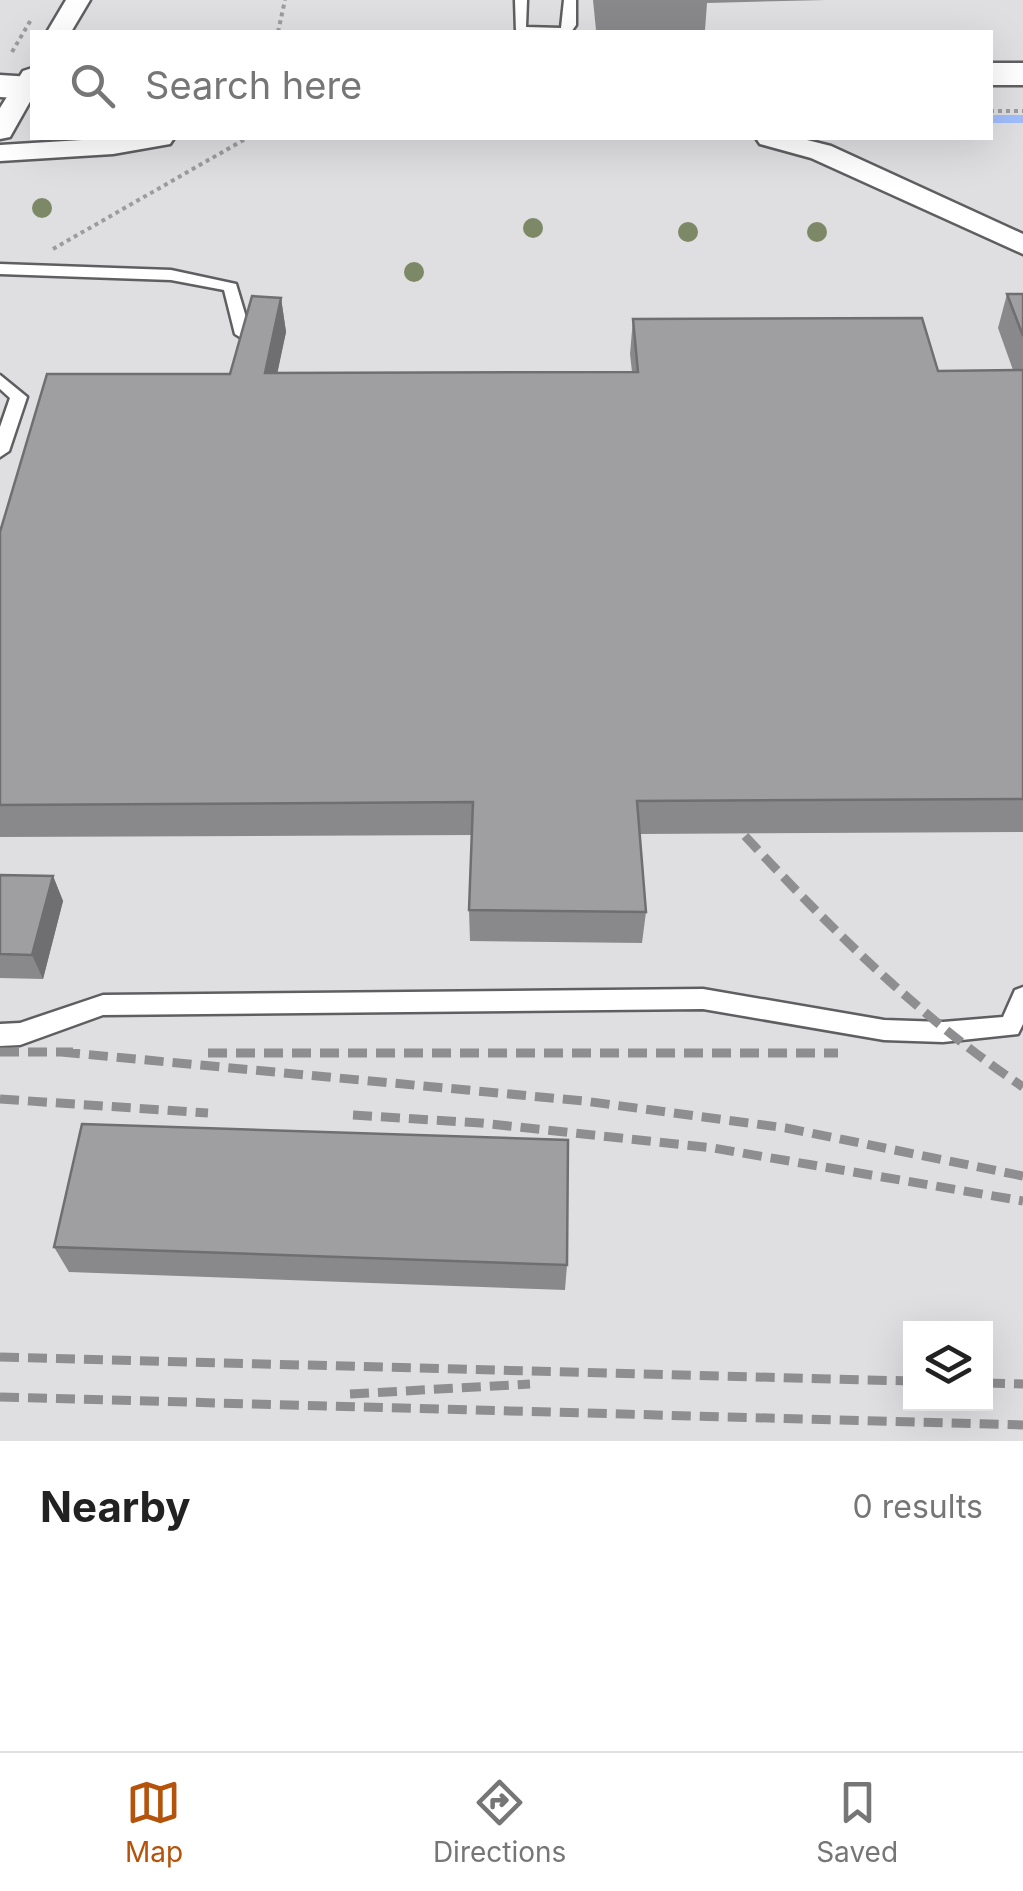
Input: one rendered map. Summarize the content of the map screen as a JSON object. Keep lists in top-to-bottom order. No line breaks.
{"page":{"search":"Search here","heading":["Nearby","0 results"],"nav":["Map","Directions","Saved"]}}
